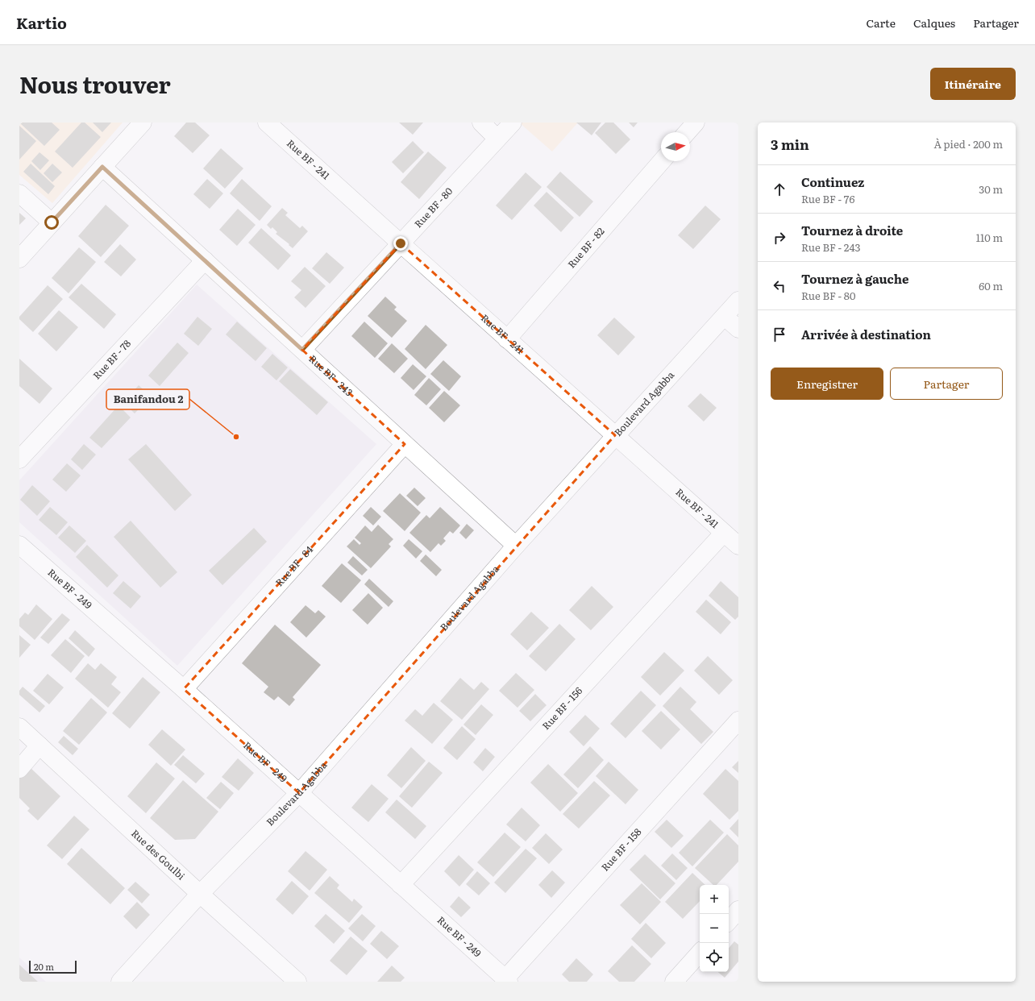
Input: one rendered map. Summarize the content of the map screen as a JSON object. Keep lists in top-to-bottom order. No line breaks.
{"streets":{"street":["Rue BF - 241","Rue BF - 80","Rue BF - 82","Rue BF - 78","Rue BF - 243","Boulevard Agabba","Rue BF - 84","Rue BF - 249","Rue BF - 156","Rue BF - 158","Rue des Goulbi"]},"crossings":[["Rue BF - 241","Rue BF - 80"],["Rue BF - 241","Rue BF - 82"],["Rue BF - 241","Boulevard Agabba"],["Rue BF - 241","Rue BF - 156"],["Rue BF - 80","Rue BF - 243"],["Rue BF - 78","Rue BF - 243"],["Rue BF - 243","Boulevard Agabba"],["Rue BF - 243","Rue BF - 84"],["Boulevard Agabba","Rue BF - 249"],["Boulevard Agabba","Rue des Goulbi"],["Rue BF - 84","Rue BF - 249"],["Rue BF - 249","Rue BF - 156"],["Rue BF - 249","Rue BF - 158"]],"places":["Banifandou 2"],"scale_bar":"20 m","north":"right","page":{"header":"Kartio","nav":["Carte","Calques","Partager"],"title":"Nous trouver","buttons":["Itinéraire",["Enregistrer","Partager"]],"heading":["3 min","À pied · 200 m"],"list":[["Continuez","Rue BF - 76","30 m"],["Tournez à droite","Rue BF - 243","110 m"],["Tournez à gauche","Rue BF - 80","60 m"],"Arrivée à destination"],"map_buttons":["+","−"],"scale":"20 m"}}
